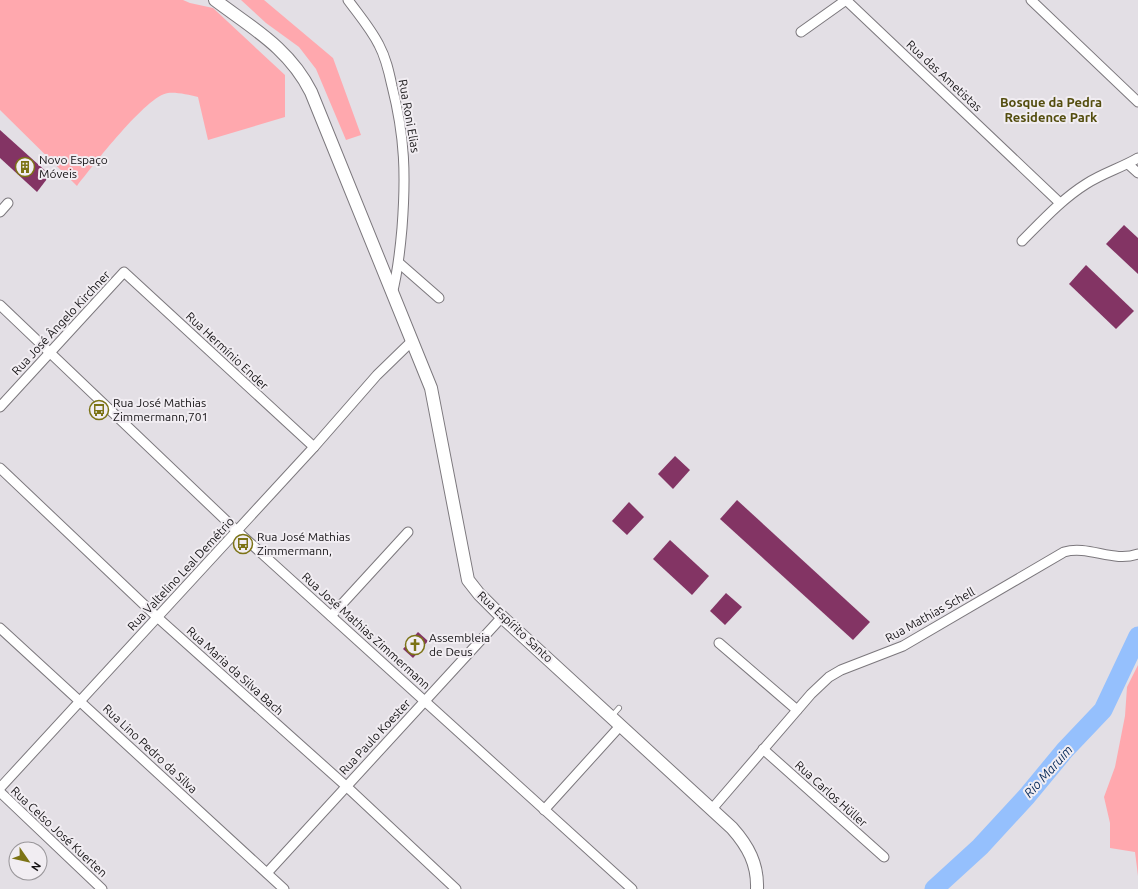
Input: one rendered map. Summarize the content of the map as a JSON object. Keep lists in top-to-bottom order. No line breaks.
{"streets":{"street":["Rua das Ametistas","Rua Roni Elias","Rua José Ângelo Kirchner","Rua Hermínio Ender","Rua Valtelino Leal Demétrio","Rua Mathias Schell","Rua Espírito Santo","Rua José Mathias Zimmermann","Rua Maria da Silva Bach","Rua Paulo Koester","Rua Lino Pedro da Silva","Rua Carlos Hüller","Rua Celso José Kuerten"]},"crossings":[["Rua Roni Elias","Rua Espírito Santo"],["Rua José Ângelo Kirchner","Rua Hermínio Ender"],["Rua José Ângelo Kirchner","Rua José Mathias Zimmermann"],["Rua Hermínio Ender","Rua Valtelino Leal Demétrio"],["Rua Valtelino Leal Demétrio","Rua Espírito Santo"],["Rua Valtelino Leal Demétrio","Rua José Mathias Zimmermann"],["Rua Valtelino Leal Demétrio","Rua Maria da Silva Bach"],["Rua Valtelino Leal Demétrio","Rua Lino Pedro da Silva"],["Rua Mathias Schell","Rua Espírito Santo"],["Rua Mathias Schell","Rua Carlos Hüller"],["Rua Espírito Santo","Rua Paulo Koester"],["Rua José Mathias Zimmermann","Rua Paulo Koester"],["Rua Maria da Silva Bach","Rua Paulo Koester"],["Rua Paulo Koester","Rua Lino Pedro da Silva"]],"districts":["Bosque da Pedra Residence Park"],"water":["Rio Maruim"],"places":{"building":["Novo Espaço Móveis"],"bus stop":["Rua José Mathias Zimmermann,701","Rua José Mathias Zimmermann,"],"church":["Assembleia de Deus"]},"north":"bottom right"}
